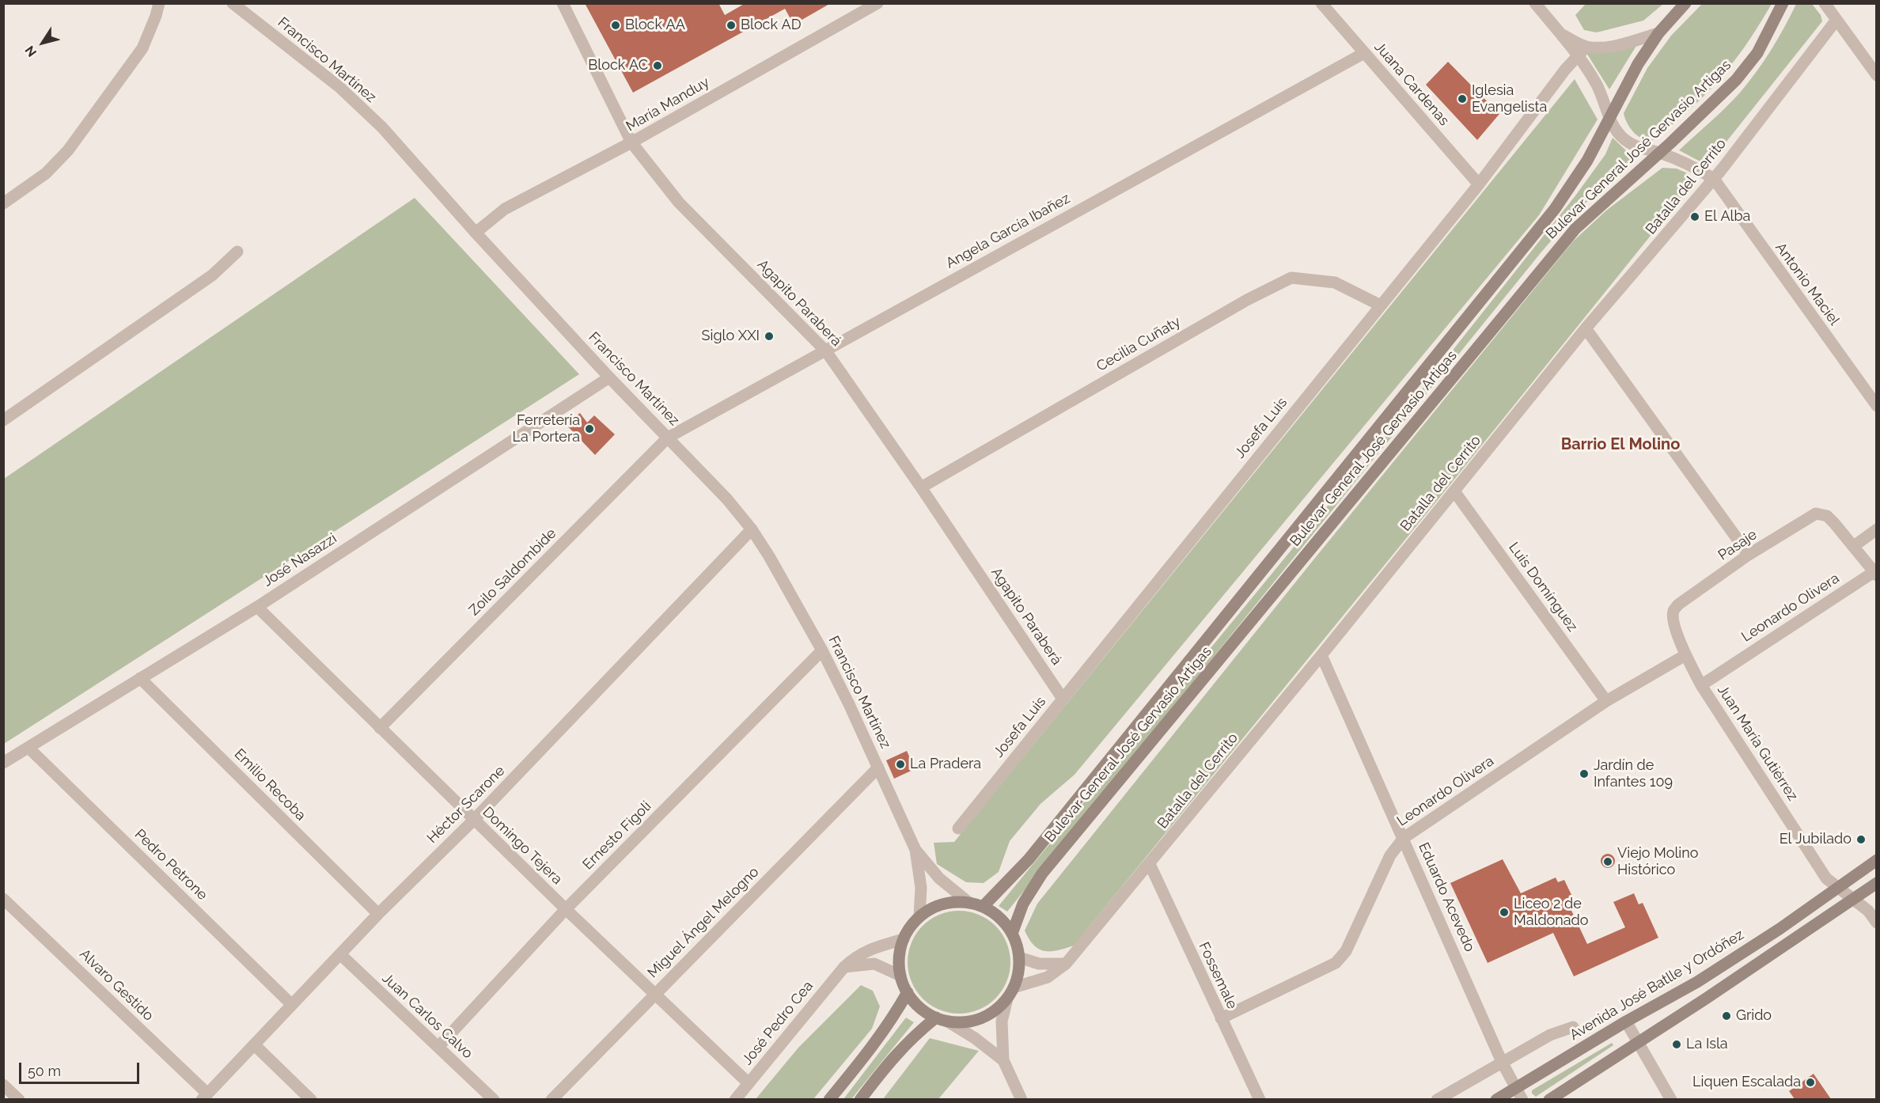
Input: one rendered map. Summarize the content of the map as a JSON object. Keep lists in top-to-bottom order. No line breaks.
{"streets":{"main road":["Bulevar General José Gervasio Artigas","Avenida José Batlle y Ordóñez"],"street":["Francisco Martínez","Juana Cardenas","María Manduy","Batalla del Cerrito","Angela García Ibañez","Antonio Maciel","Agapito Paraberá","Cecilia Cuñaty","Josefa Luis","Pasaje","José Nasazzi","Zoilo Saldombide","Luis Domínguez","Leonardo Olivera","Juan María Gutiérrez","Emilio Recoba","Héctor Scarone","Ernesto Figoli","Domingo Tejera","Pedro Petrone","Eduardo Acevedo","Miguel Ángel Melogno","Fossemale","Alvaro Gestido","Juan Carlos Calvo","José Pedro Cea"]},"crossings":[["Francisco Martínez","María Manduy"],["Francisco Martínez","Bulevar General José Gervasio Artigas"],["Francisco Martínez","Batalla del Cerrito"],["Francisco Martínez","Angela García Ibañez"],["Francisco Martínez","José Nasazzi"],["Francisco Martínez","Zoilo Saldombide"],["Francisco Martínez","Héctor Scarone"],["Francisco Martínez","Ernesto Figoli"],["Francisco Martínez","Miguel Ángel Melogno"],["Francisco Martínez","José Pedro Cea"],["Juana Cardenas","Angela García Ibañez"],["Juana Cardenas","Josefa Luis"],["María Manduy","Agapito Paraberá"],["Bulevar General José Gervasio Artigas","Batalla del Cerrito"],["Bulevar General José Gervasio Artigas","José Pedro Cea"],["Batalla del Cerrito","Antonio Maciel"],["Batalla del Cerrito","Luis Domínguez"],["Batalla del Cerrito","Eduardo Acevedo"],["Batalla del Cerrito","Fossemale"],["Batalla del Cerrito","José Pedro Cea"],["Angela García Ibañez","Agapito Paraberá"],["Angela García Ibañez","Zoilo Saldombide"],["Agapito Paraberá","Cecilia Cuñaty"],["Agapito Paraberá","Josefa Luis"],["Cecilia Cuñaty","Josefa Luis"],["Pasaje","Juan María Gutiérrez"],["José Nasazzi","Emilio Recoba"],["José Nasazzi","Domingo Tejera"],["José Nasazzi","Pedro Petrone"],["Zoilo Saldombide","Domingo Tejera"],["Luis Domínguez","Leonardo Olivera"],["Leonardo Olivera","Juan María Gutiérrez"],["Leonardo Olivera","Eduardo Acevedo"],["Leonardo Olivera","Fossemale"],["Juan María Gutiérrez","Avenida José Batlle y Ordóñez"],["Emilio Recoba","Héctor Scarone"],["Héctor Scarone","Domingo Tejera"],["Héctor Scarone","Pedro Petrone"],["Héctor Scarone","Alvaro Gestido"],["Héctor Scarone","Juan Carlos Calvo"],["Ernesto Figoli","Domingo Tejera"],["Ernesto Figoli","Juan Carlos Calvo"],["Domingo Tejera","Miguel Ángel Melogno"],["Domingo Tejera","José Pedro Cea"],["Eduardo Acevedo","Avenida José Batlle y Ordóñez"]],"districts":["Barrio El Molino"],"places":["Block AA","Block AD","Block AC","Iglesia Evangelista","El Alba","Siglo XXI","Ferretería La Portera","La Pradera","Jardín de Infantes 109","El Jubilado","Viejo Molino Histórico","Liceo 2 de Maldonado","Grido","La Isla","Liquen Escalada"],"scale_bar":"50 m","north":"bottom left"}
